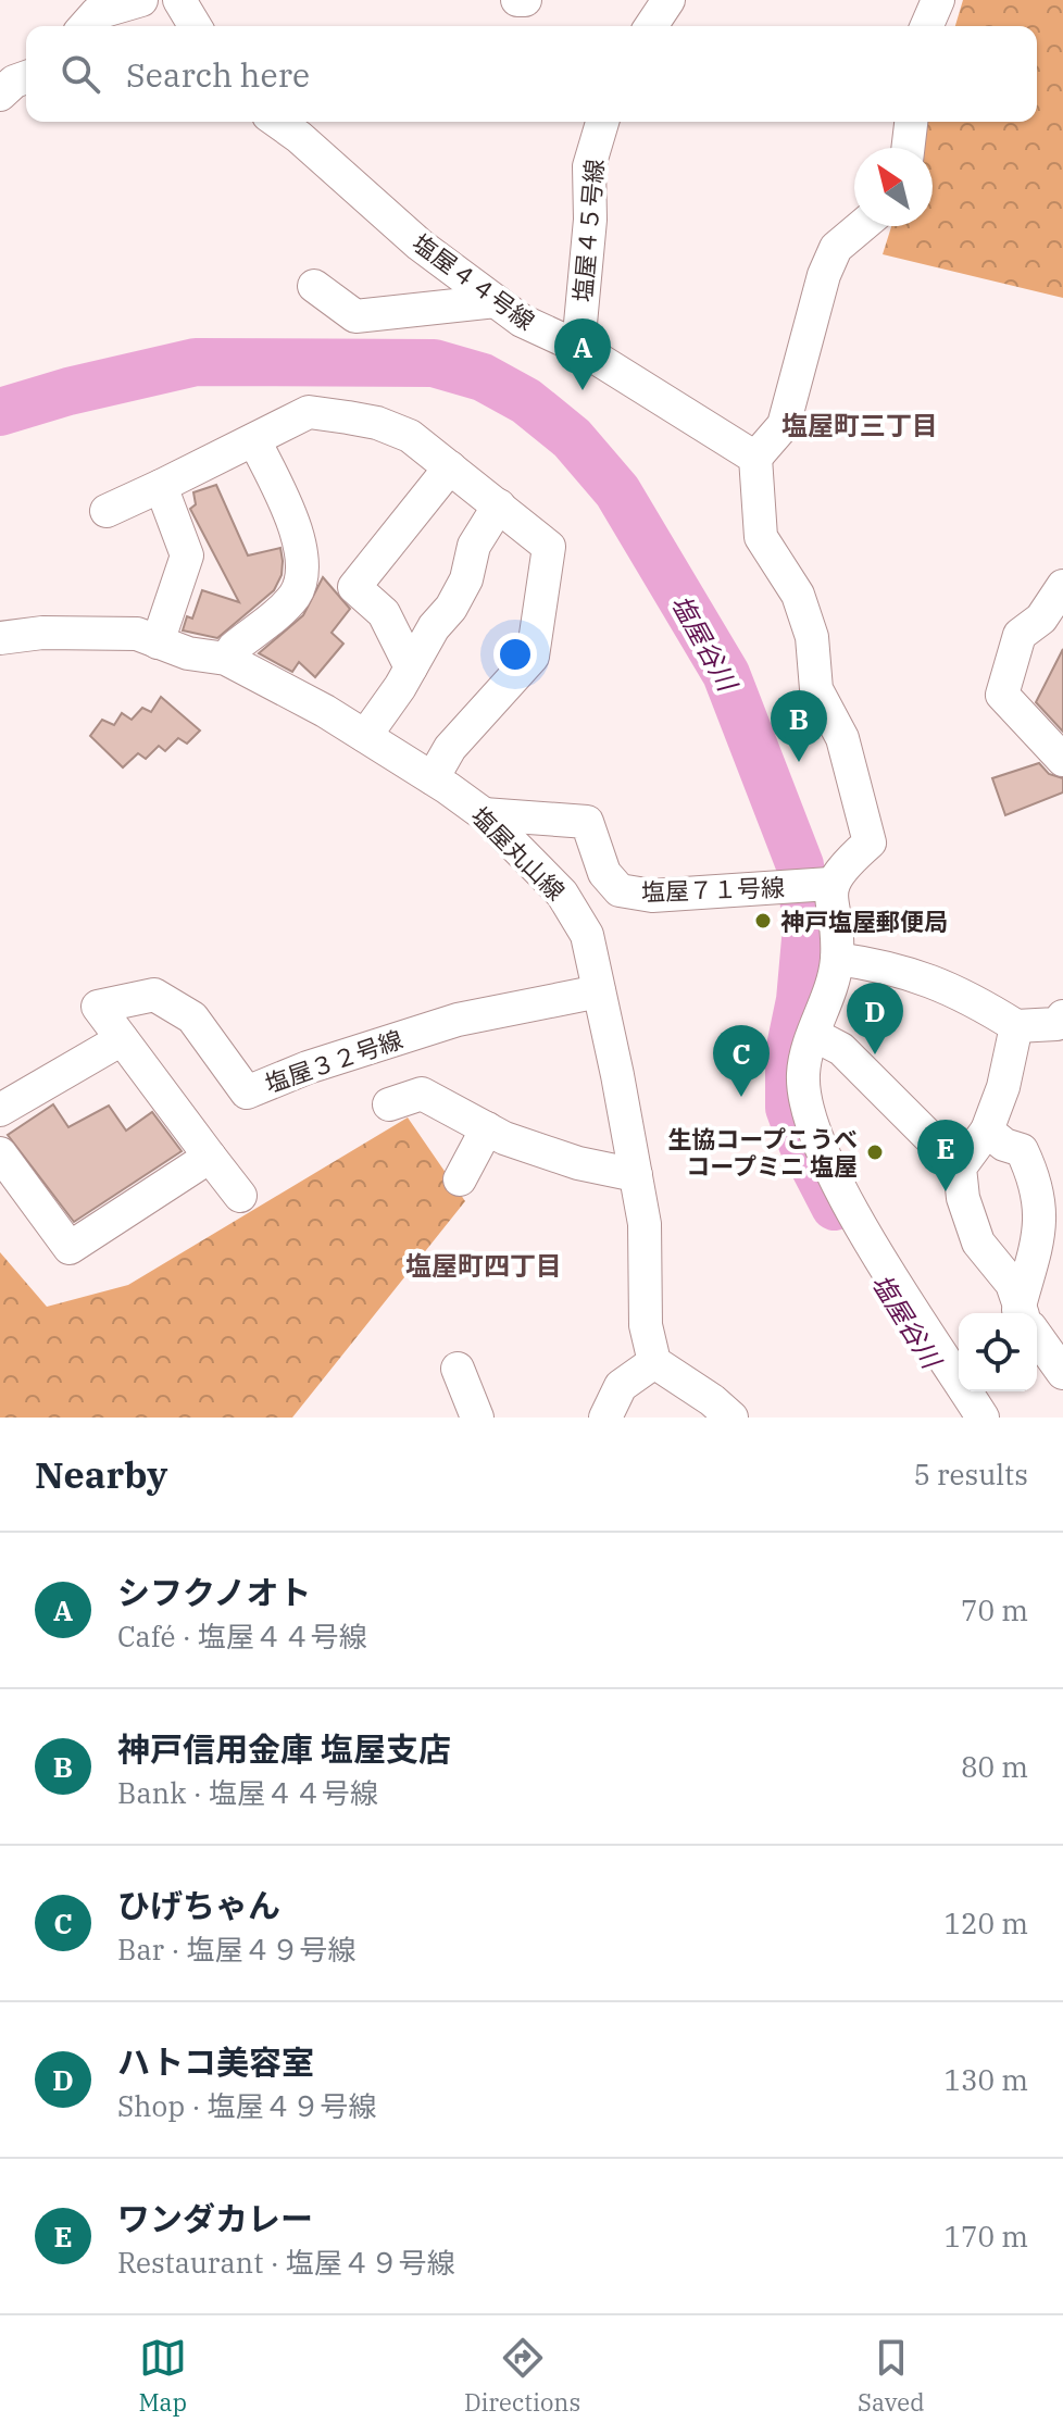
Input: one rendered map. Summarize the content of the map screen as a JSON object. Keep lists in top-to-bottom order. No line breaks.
{"streets":{"street":["塩屋４５号線","塩屋４４号線","塩屋丸山線","塩屋７１号線","塩屋３２号線"]},"crossings":[["塩屋４５号線","塩屋４４号線"],["塩屋丸山線","塩屋７１号線"],["塩屋丸山線","塩屋３２号線"]],"districts":["塩屋町三丁目","塩屋町四丁目"],"water":["塩屋谷川"],"places":["神戸塩屋郵便局","生協コープこうべ コープミニ 塩屋"],"north":"top left","page":{"search":"Search here","pins":["A","B","D","C","E"],"heading":["Nearby","5 results"],"list":[{"mark":"A","name":"シフクノオト","note":"Café · 塩屋４４号線","value":"70 m"},{"mark":"B","name":"神戸信用金庫 塩屋支店","note":"Bank · 塩屋４４号線","value":"80 m"},{"mark":"C","name":"ひげちゃん","note":"Bar · 塩屋４９号線","value":"120 m"},{"mark":"D","name":"ハトコ美容室","note":"Shop · 塩屋４９号線","value":"130 m"},{"mark":"E","name":"ワンダカレー","note":"Restaurant · 塩屋４９号線","value":"170 m"}],"nav":["Map","Directions","Saved"]}}
